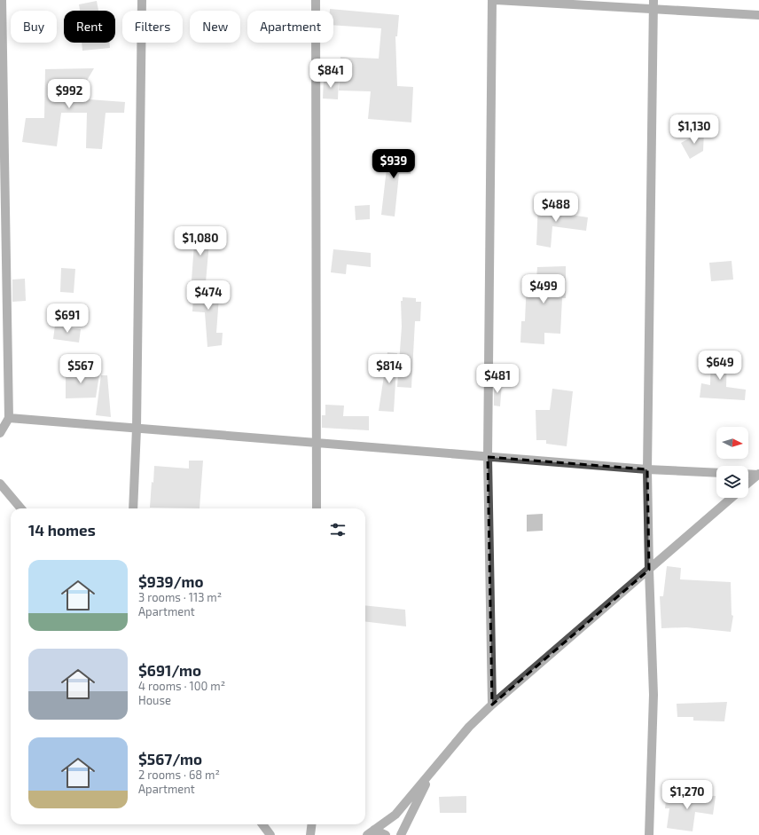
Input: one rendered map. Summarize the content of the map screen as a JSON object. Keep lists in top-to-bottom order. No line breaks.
{"north":"right","page":{"chip":["Buy","Rent","Filters","New","Apartment"],"price":["$841","$992","$1,130","$939","$488","$1,080","$499","$474","$691","$649","$567","$814","$481","$1,270"],"heading":"14 homes","list":[{"name":"$939/mo","note":"3 rooms · 113 m² · Apartment"},{"name":"$691/mo","note":"4 rooms · 100 m² · House"},{"name":"$567/mo","note":"2 rooms · 68 m² · Apartment"}]}}
